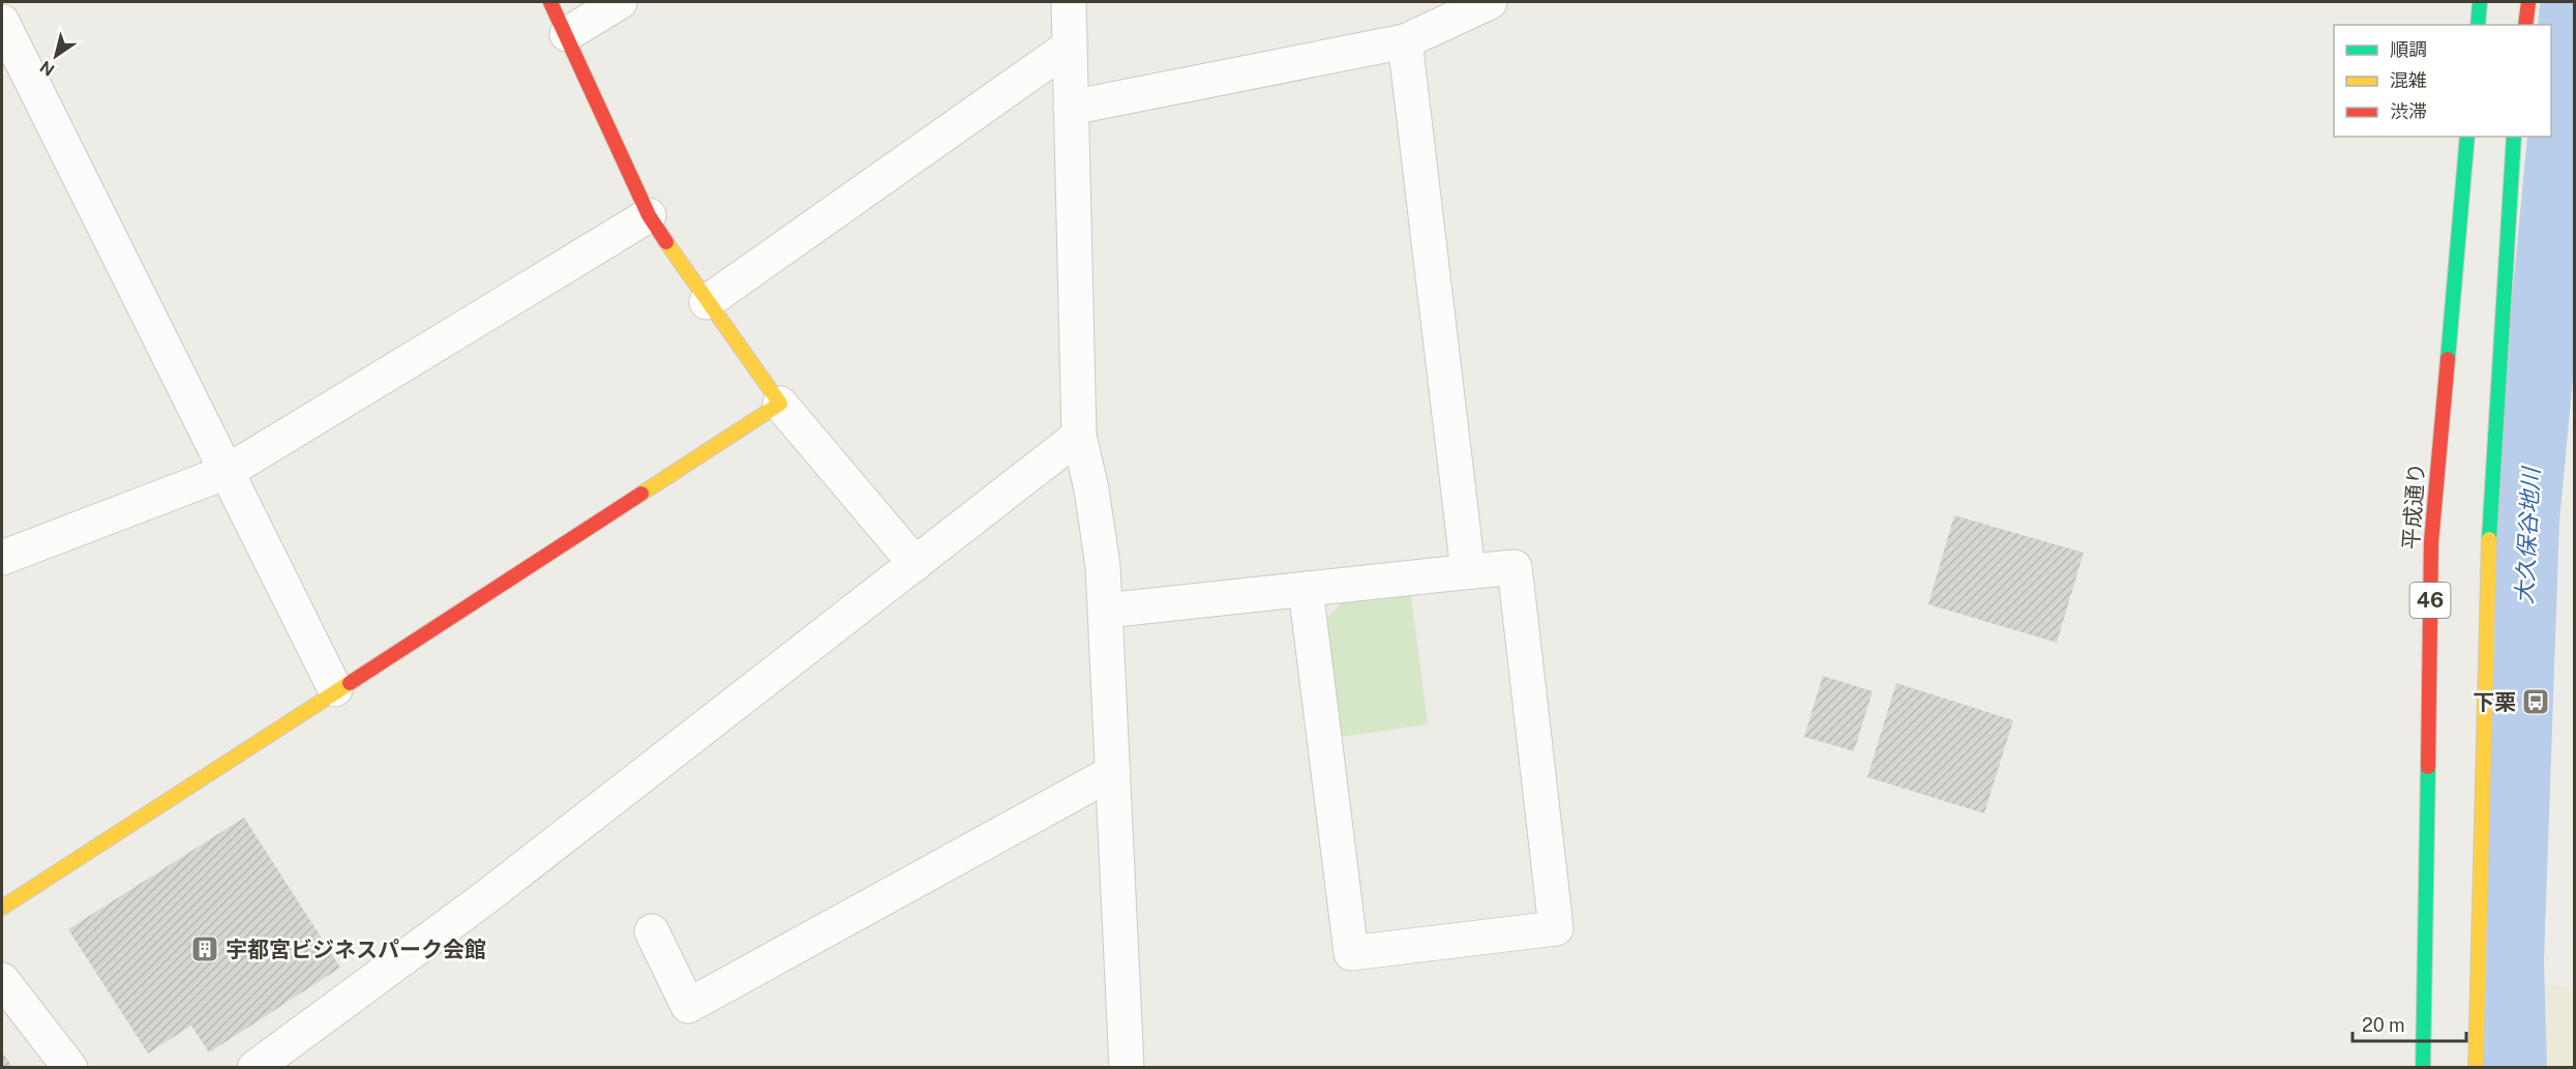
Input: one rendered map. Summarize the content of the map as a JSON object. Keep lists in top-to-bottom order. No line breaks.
{"streets":{"main road":["平成通り","46"]},"water":["大久保谷地川"],"places":{"bus stop":["下栗"],"building":["宇都宮ビジネスパーク会館"]},"legend":["順調","混雑","渋滞"],"scale_bar":"20 m","north":"bottom left"}
